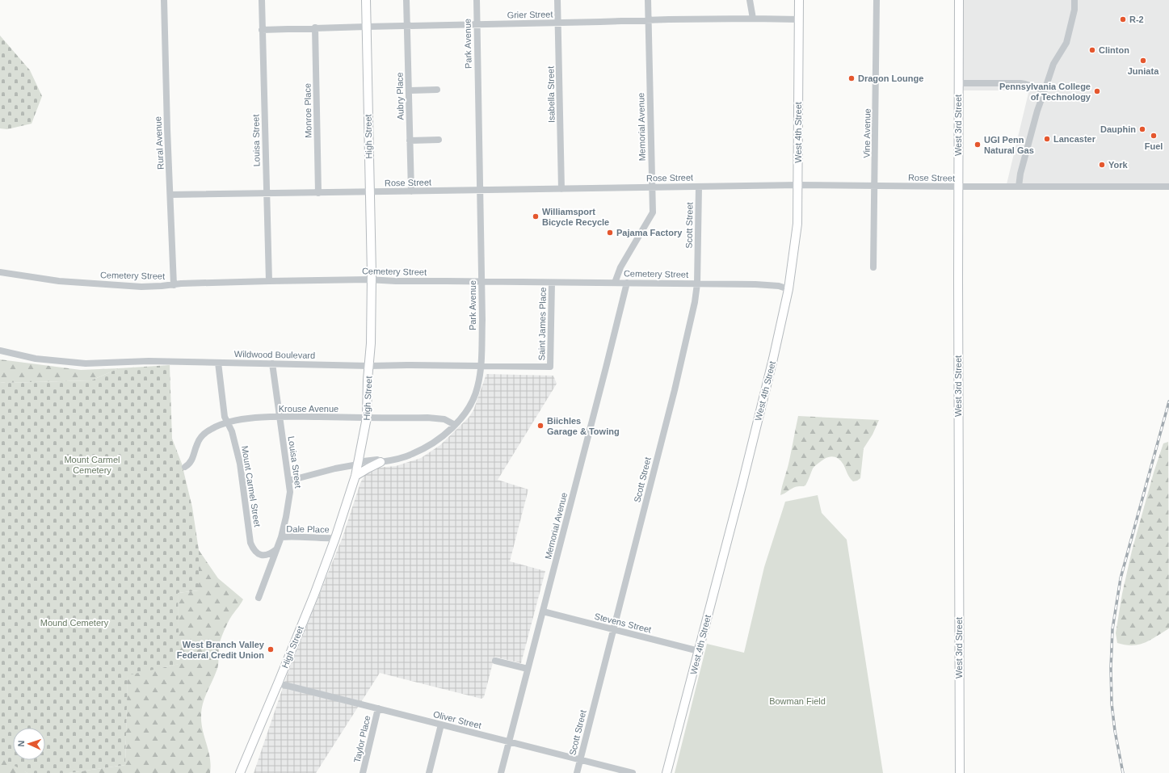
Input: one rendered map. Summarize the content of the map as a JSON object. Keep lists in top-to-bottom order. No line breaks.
{"streets":{"main road":["West 3rd Street","West 4th Street","High Street"],"street":["Grier Street","Park Avenue","Isabella Street","Aubry Place","Monroe Place","Memorial Avenue","Vine Avenue","Louisa Street","Rural Avenue","Rose Street","Scott Street","Cemetery Street","Saint James Place","Wildwood Boulevard","Krouse Avenue","Mount Carmel Street","Dale Place","Stevens Street","Oliver Street","Taylor Place"]},"crossings":[["Grier Street","Park Avenue"],["Grier Street","Isabella Street"],["Grier Street","Aubry Place"],["Grier Street","Monroe Place"],["Grier Street","Memorial Avenue"],["Grier Street","West 4th Street"],["Grier Street","High Street"],["Grier Street","Louisa Street"],["Park Avenue","High Street"],["Park Avenue","Louisa Street"],["Park Avenue","Rose Street"],["Park Avenue","Cemetery Street"],["Park Avenue","Wildwood Boulevard"],["Park Avenue","Krouse Avenue"],["Isabella Street","Rose Street"],["Aubry Place","Rose Street"],["Monroe Place","Rose Street"],["West 3rd Street","Rose Street"],["Memorial Avenue","Rose Street"],["Memorial Avenue","Cemetery Street"],["Memorial Avenue","Stevens Street"],["Memorial Avenue","Oliver Street"],["West 4th Street","Rose Street"],["West 4th Street","Cemetery Street"],["West 4th Street","Stevens Street"],["Vine Avenue","Rose Street"],["High Street","Rose Street"],["High Street","Cemetery Street"],["High Street","Wildwood Boulevard"],["High Street","Krouse Avenue"],["High Street","Dale Place"],["High Street","Oliver Street"],["Louisa Street","Rose Street"],["Louisa Street","Cemetery Street"],["Louisa Street","Wildwood Boulevard"],["Louisa Street","Krouse Avenue"],["Louisa Street","Mount Carmel Street"],["Louisa Street","Dale Place"],["Rural Avenue","Rose Street"],["Rural Avenue","Cemetery Street"],["Rose Street","Scott Street"],["Scott Street","Cemetery Street"],["Scott Street","Stevens Street"],["Scott Street","Oliver Street"],["Cemetery Street","Saint James Place"],["Saint James Place","Wildwood Boulevard"],["Wildwood Boulevard","Mount Carmel Street"],["Krouse Avenue","Mount Carmel Street"],["Oliver Street","Taylor Place"]],"parks":["Mount Carmel Cemetery","Mound Cemetery","Bowman Field"],"places":["R-2","Clinton","Juniata","Dragon Lounge","Pennsylvania College of Technology","Dauphin","Fuel","Lancaster","UGI Penn Natural Gas","York","Williamsport Bicycle Recycle","Pajama Factory","Biichles Garage & Towing","West Branch Valley Federal Credit Union"],"north":"left"}
